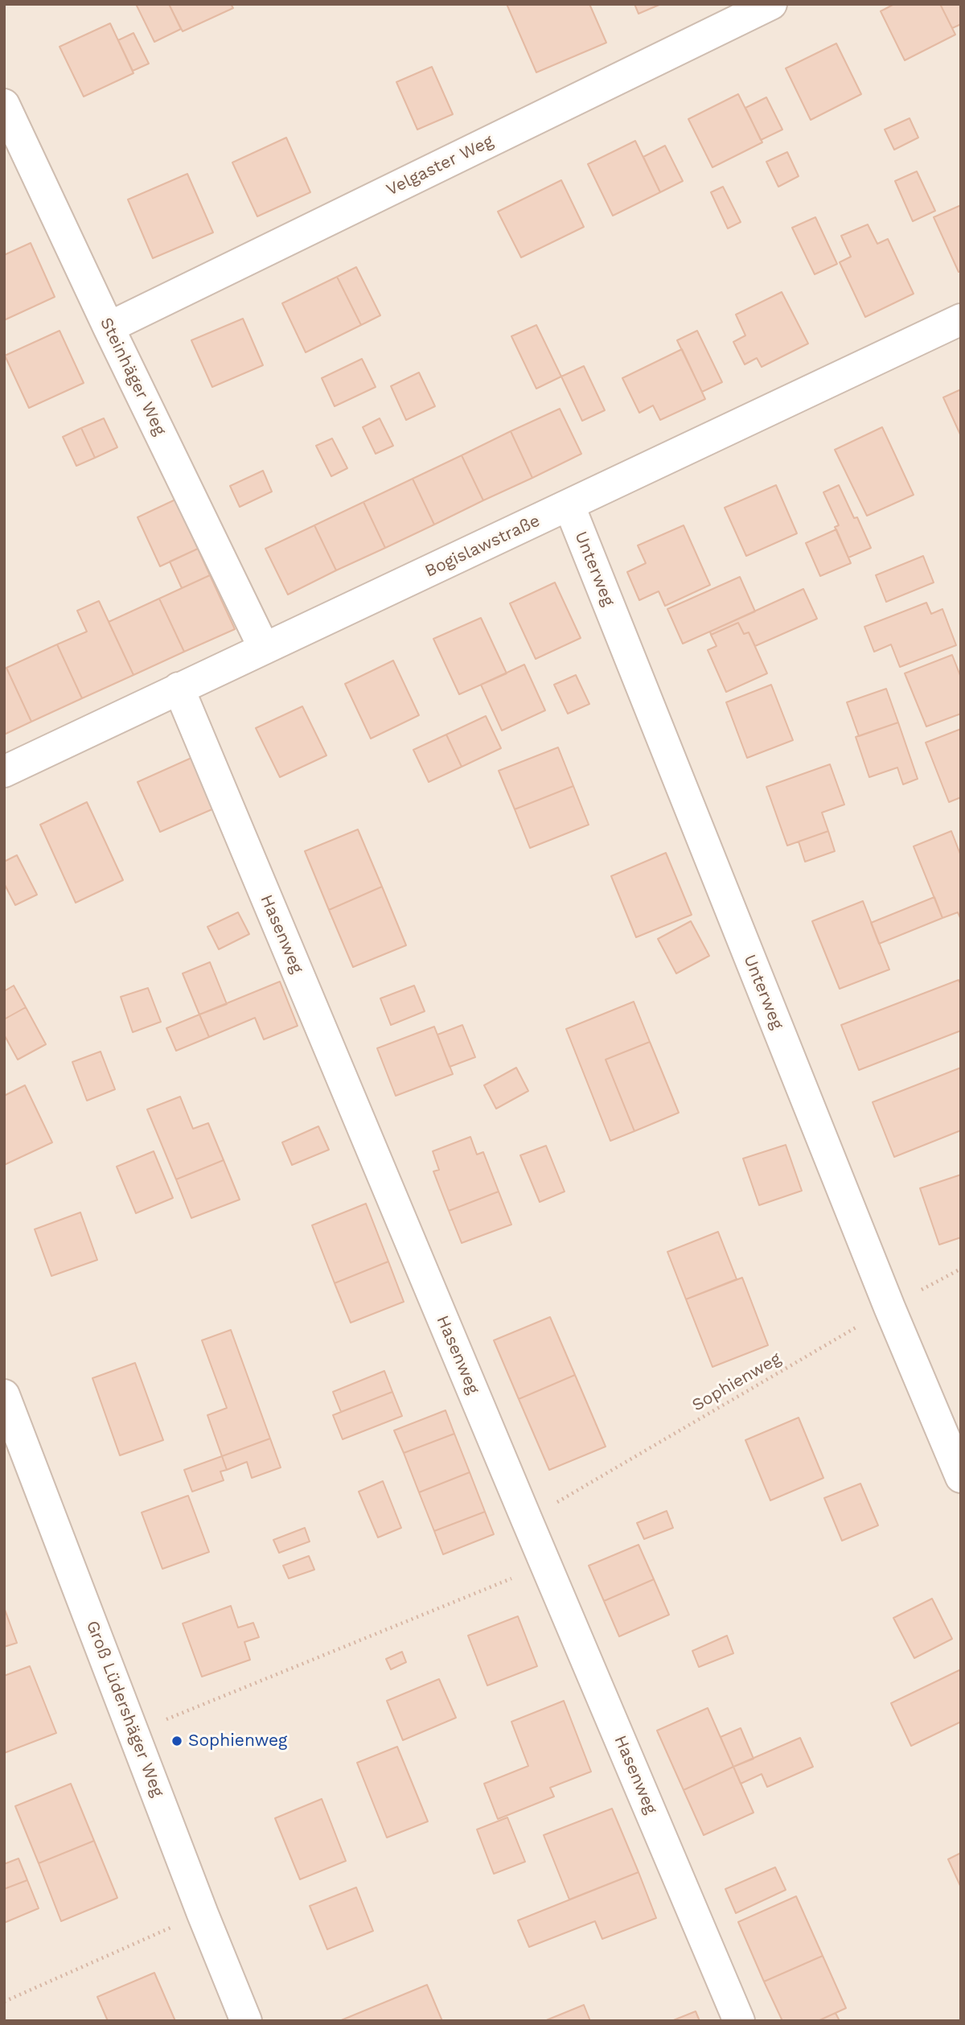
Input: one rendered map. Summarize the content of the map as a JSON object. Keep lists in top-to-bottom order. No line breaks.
{"streets":{"street":["Velgaster Weg","Steinhäger Weg","Bogislawstraße","Unterweg","Hasenweg","Groß Lüdershäger Weg"],"path":["Sophienweg"]},"crossings":[["Velgaster Weg","Steinhäger Weg"],["Steinhäger Weg","Bogislawstraße"],["Bogislawstraße","Unterweg"],["Bogislawstraße","Hasenweg"],["Unterweg","Sophienweg"],["Hasenweg","Sophienweg"]],"places":["Sophienweg"]}
